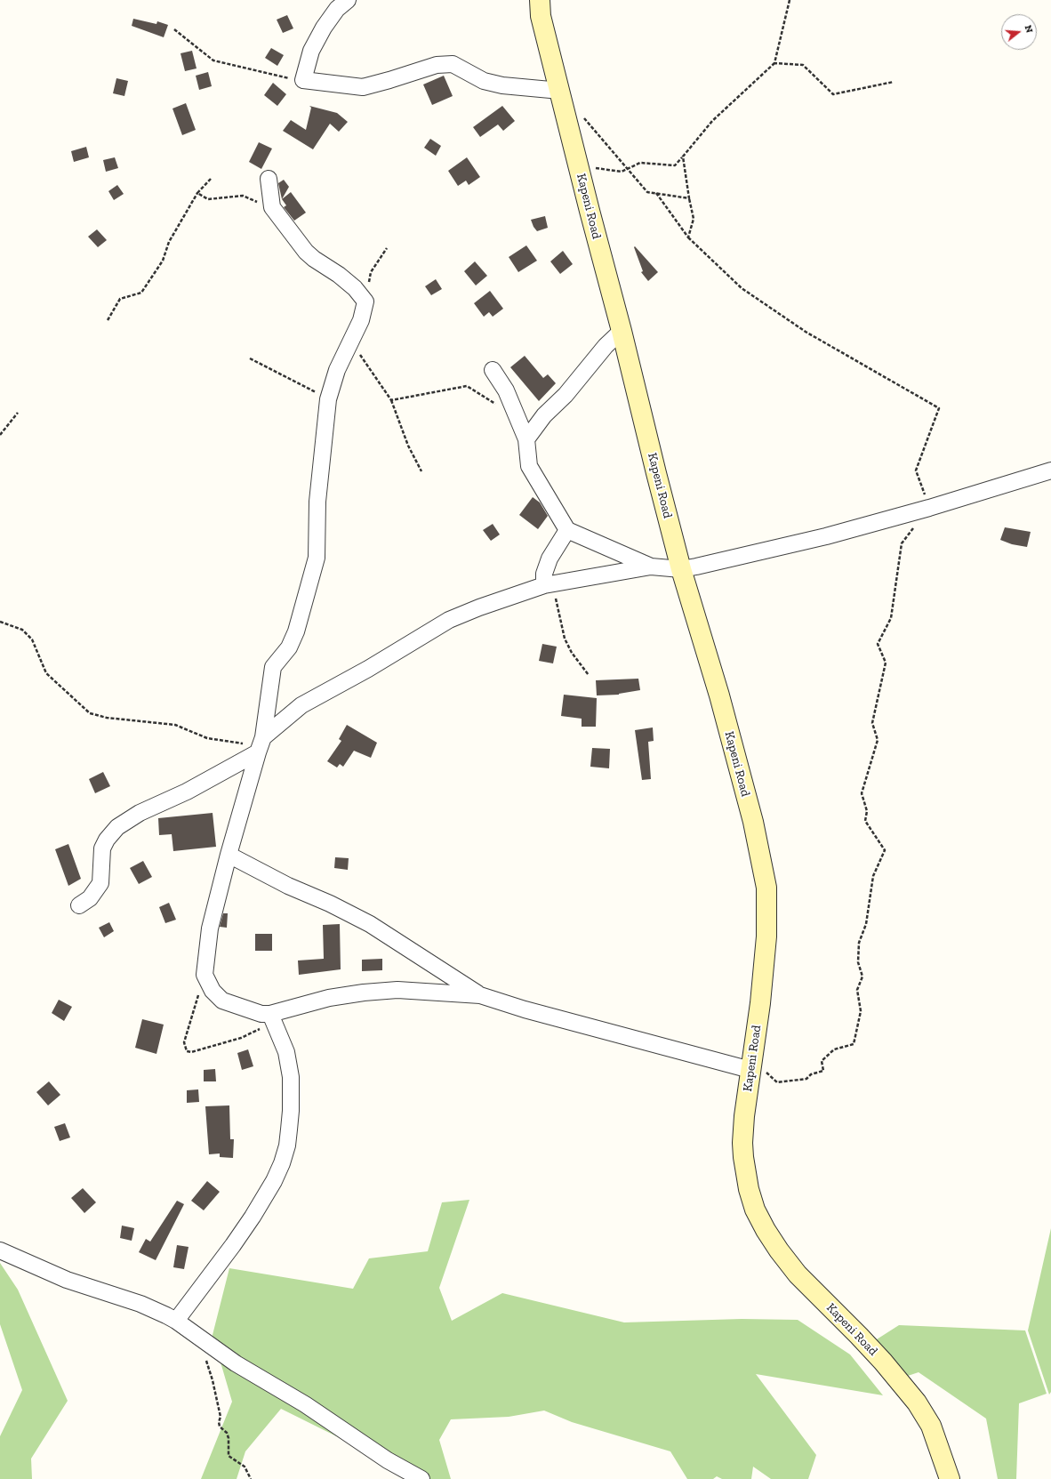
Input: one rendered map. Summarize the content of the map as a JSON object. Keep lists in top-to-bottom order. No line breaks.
{"streets":{"main road":["Kapeni Road"]},"north":"right"}
